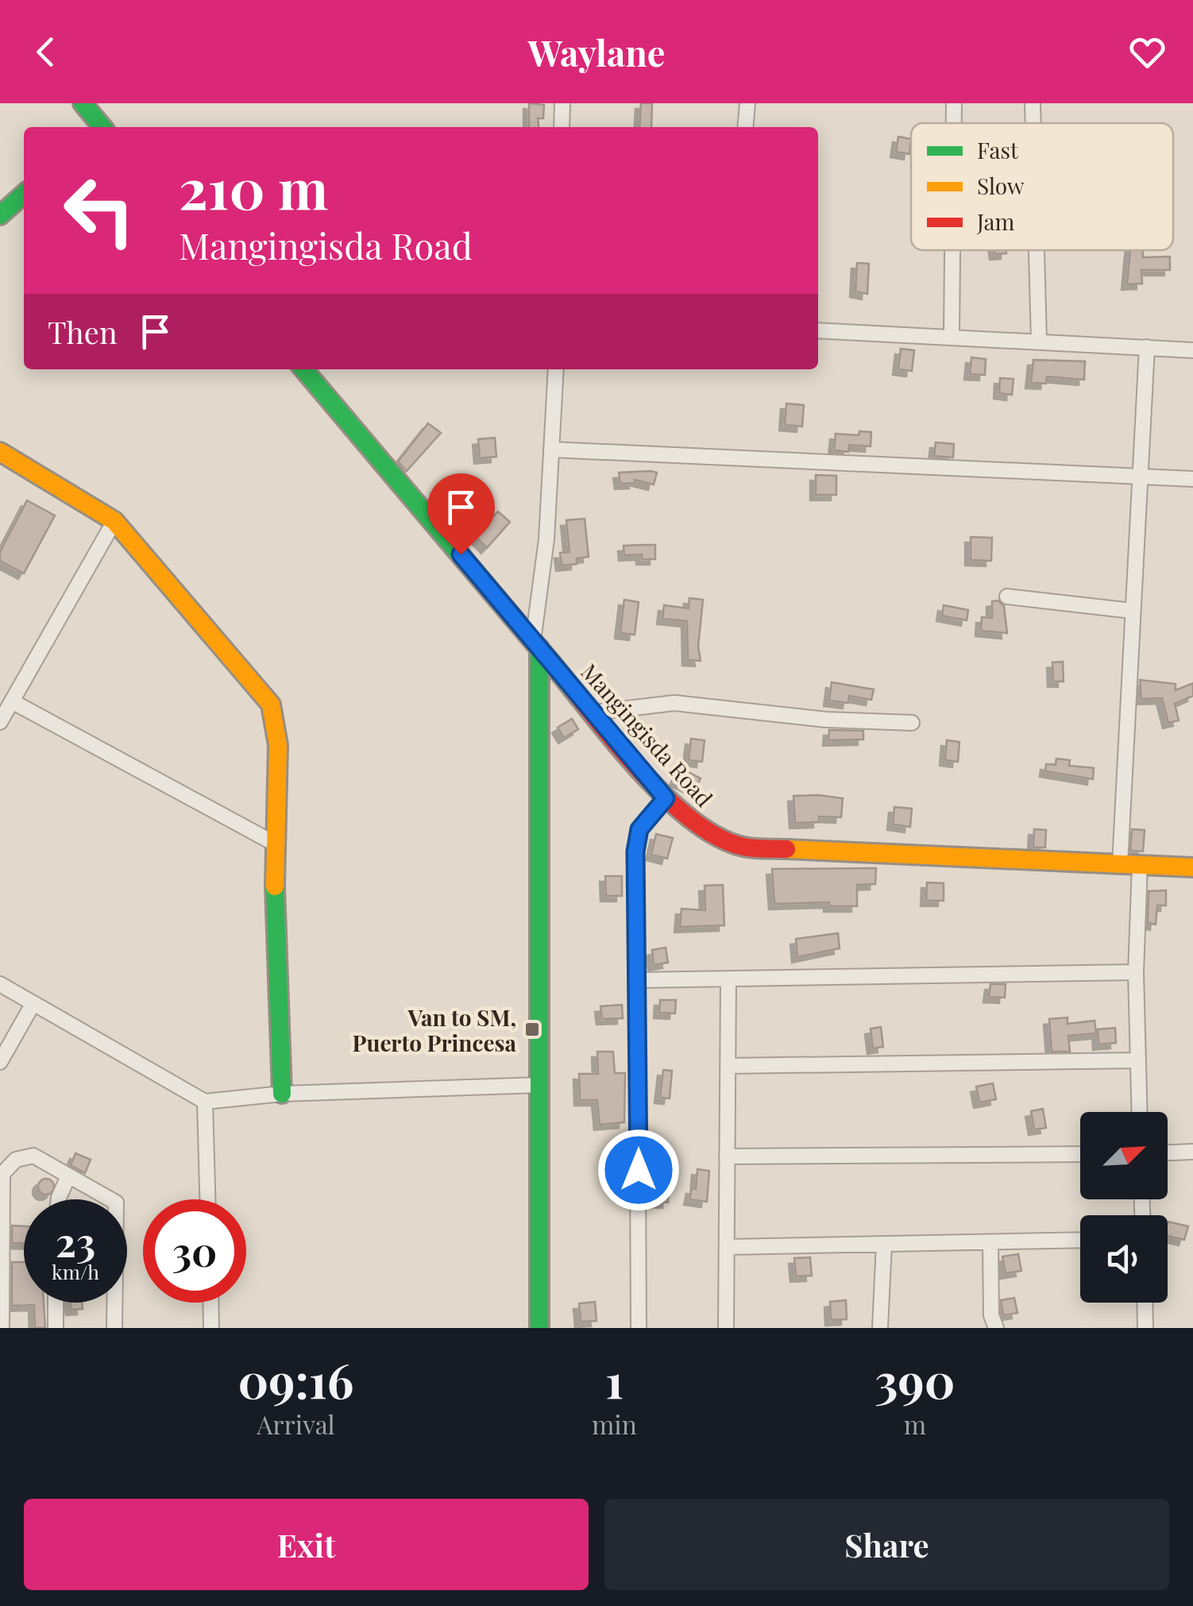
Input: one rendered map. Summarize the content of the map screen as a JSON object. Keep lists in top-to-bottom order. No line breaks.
{"streets":{"street":["Mangingisda Road"]},"places":{"transit":["Van to SM, Puerto Princesa"]},"legend":["Fast","Slow","Jam"],"north":"top right","page":{"header":"Waylane","turn":["210 m","Mangingisda Road"],"then":"Then","speed":"23 km/h","limit":"30","eta":["09:16","Arrival","1","min","390","m"],"buttons":["Exit","Share"]}}
